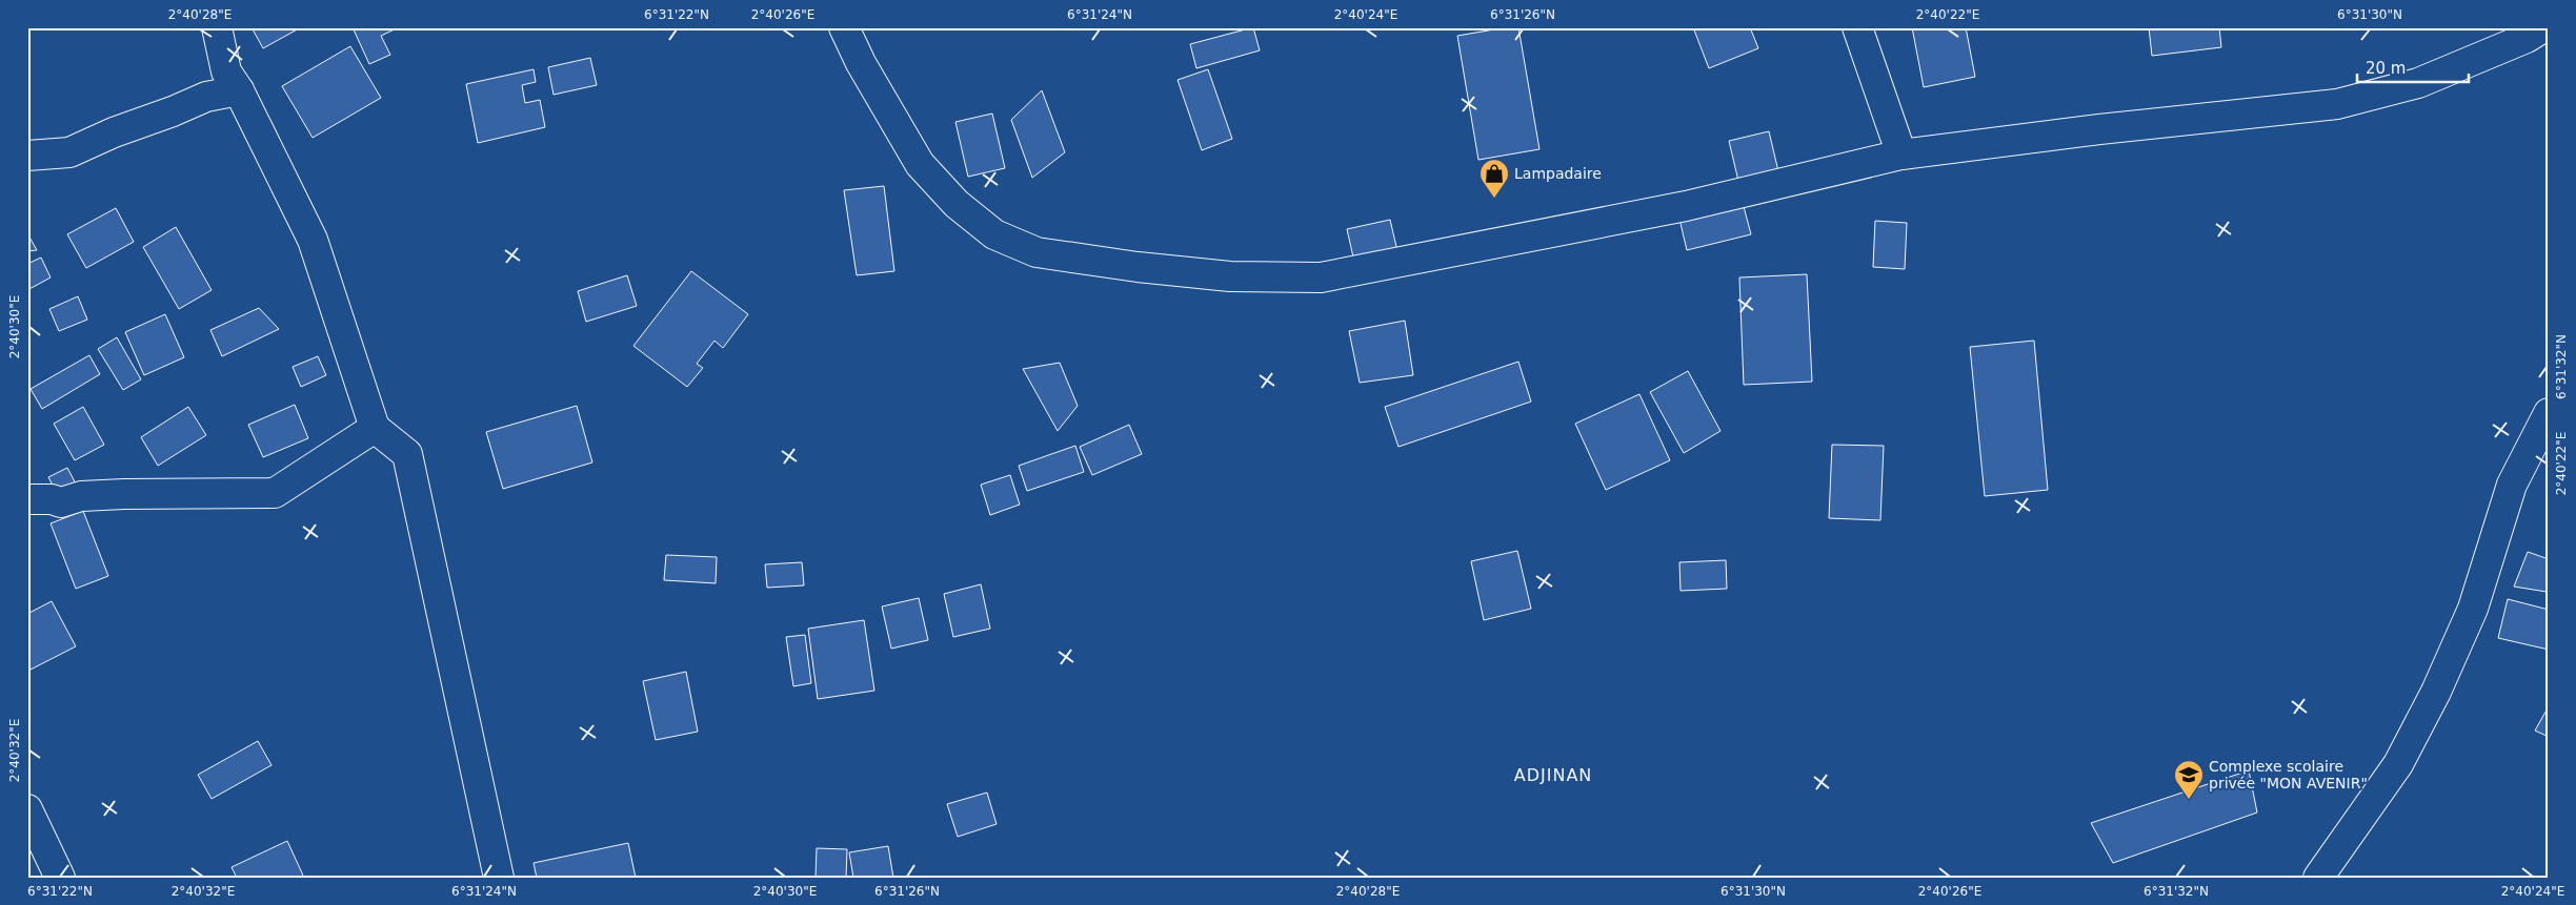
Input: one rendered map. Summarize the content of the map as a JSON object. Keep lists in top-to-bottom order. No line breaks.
{"districts":["ADJINAN"],"places":{"shop":["Lampadaire"],"school or university":["Complexe scolaire privée \"MON AVENIR\""]},"scale_bar":"20 m","coordinates":["2°40'28\"E","6°31'22\"N","2°40'26\"E","6°31'24\"N","2°40'24\"E","6°31'26\"N","2°40'22\"E","6°31'30\"N","2°40'30\"E","6°31'32\"N","2°40'32\"E"]}
